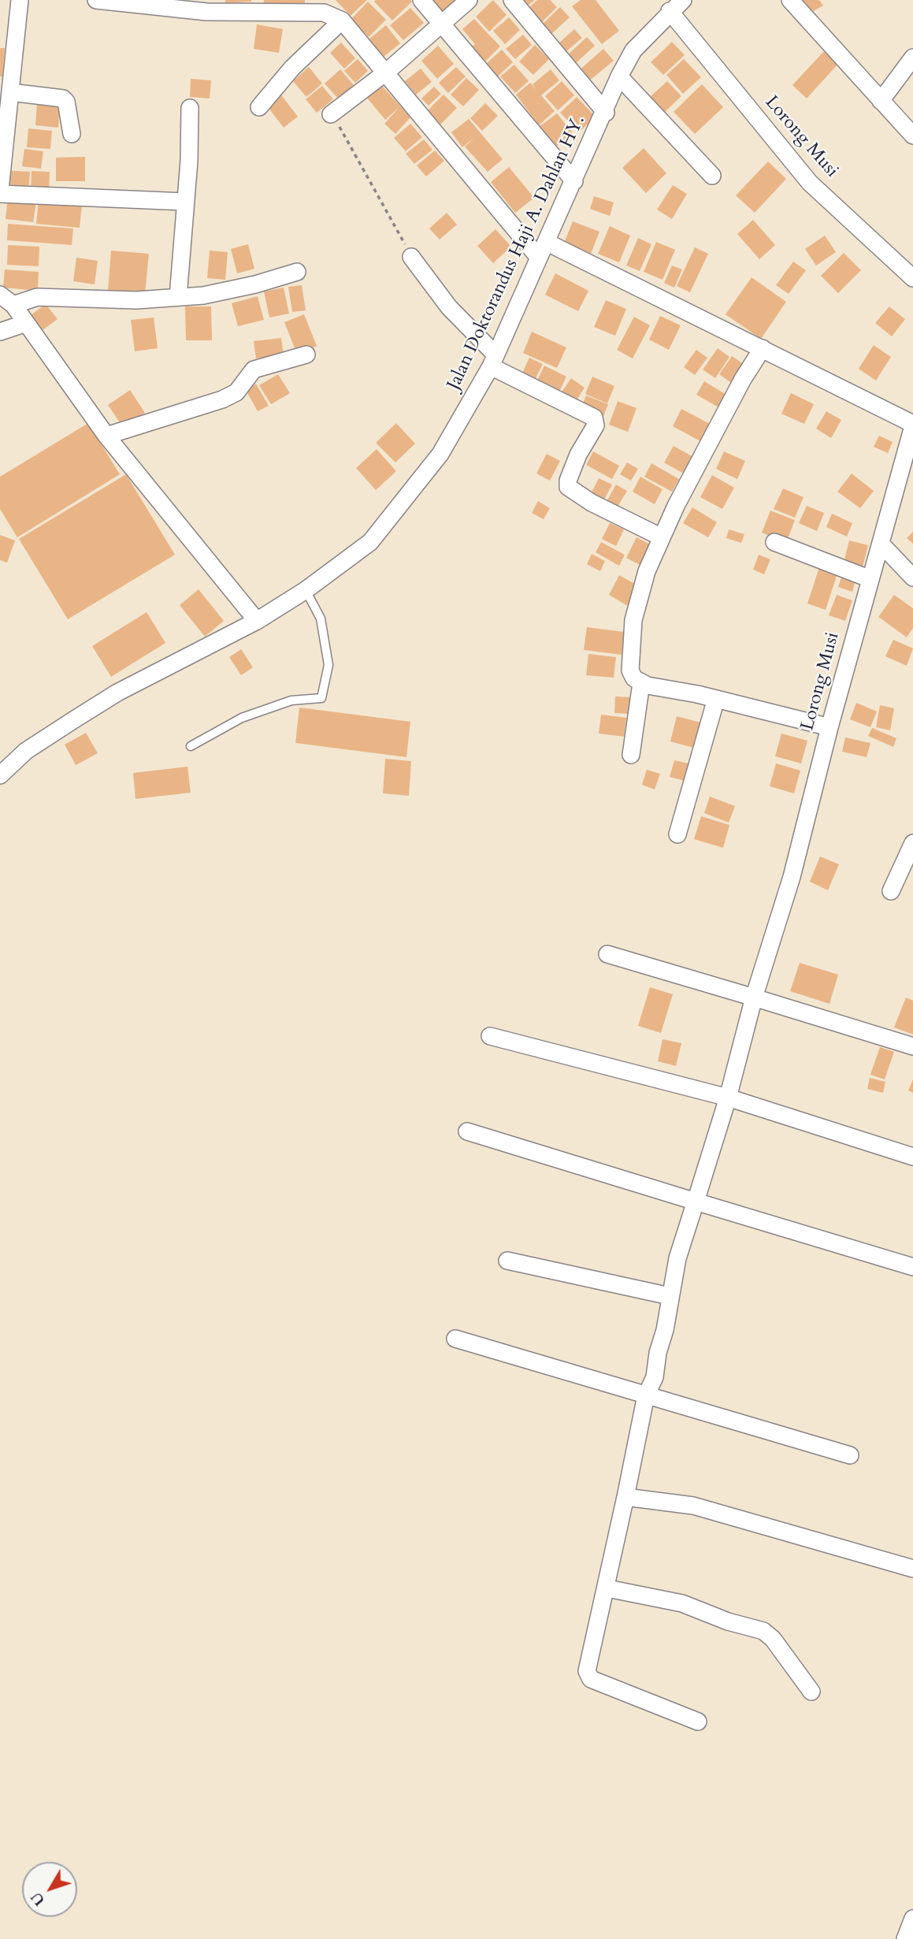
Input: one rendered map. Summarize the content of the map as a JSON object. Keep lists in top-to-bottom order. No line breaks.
{"streets":{"street":["Lorong Musi","Jalan Doktorandus Haji A. Dahlan HY."]},"crossings":[["Lorong Musi","Jalan Doktorandus Haji A. Dahlan HY."]],"north":"bottom left"}
